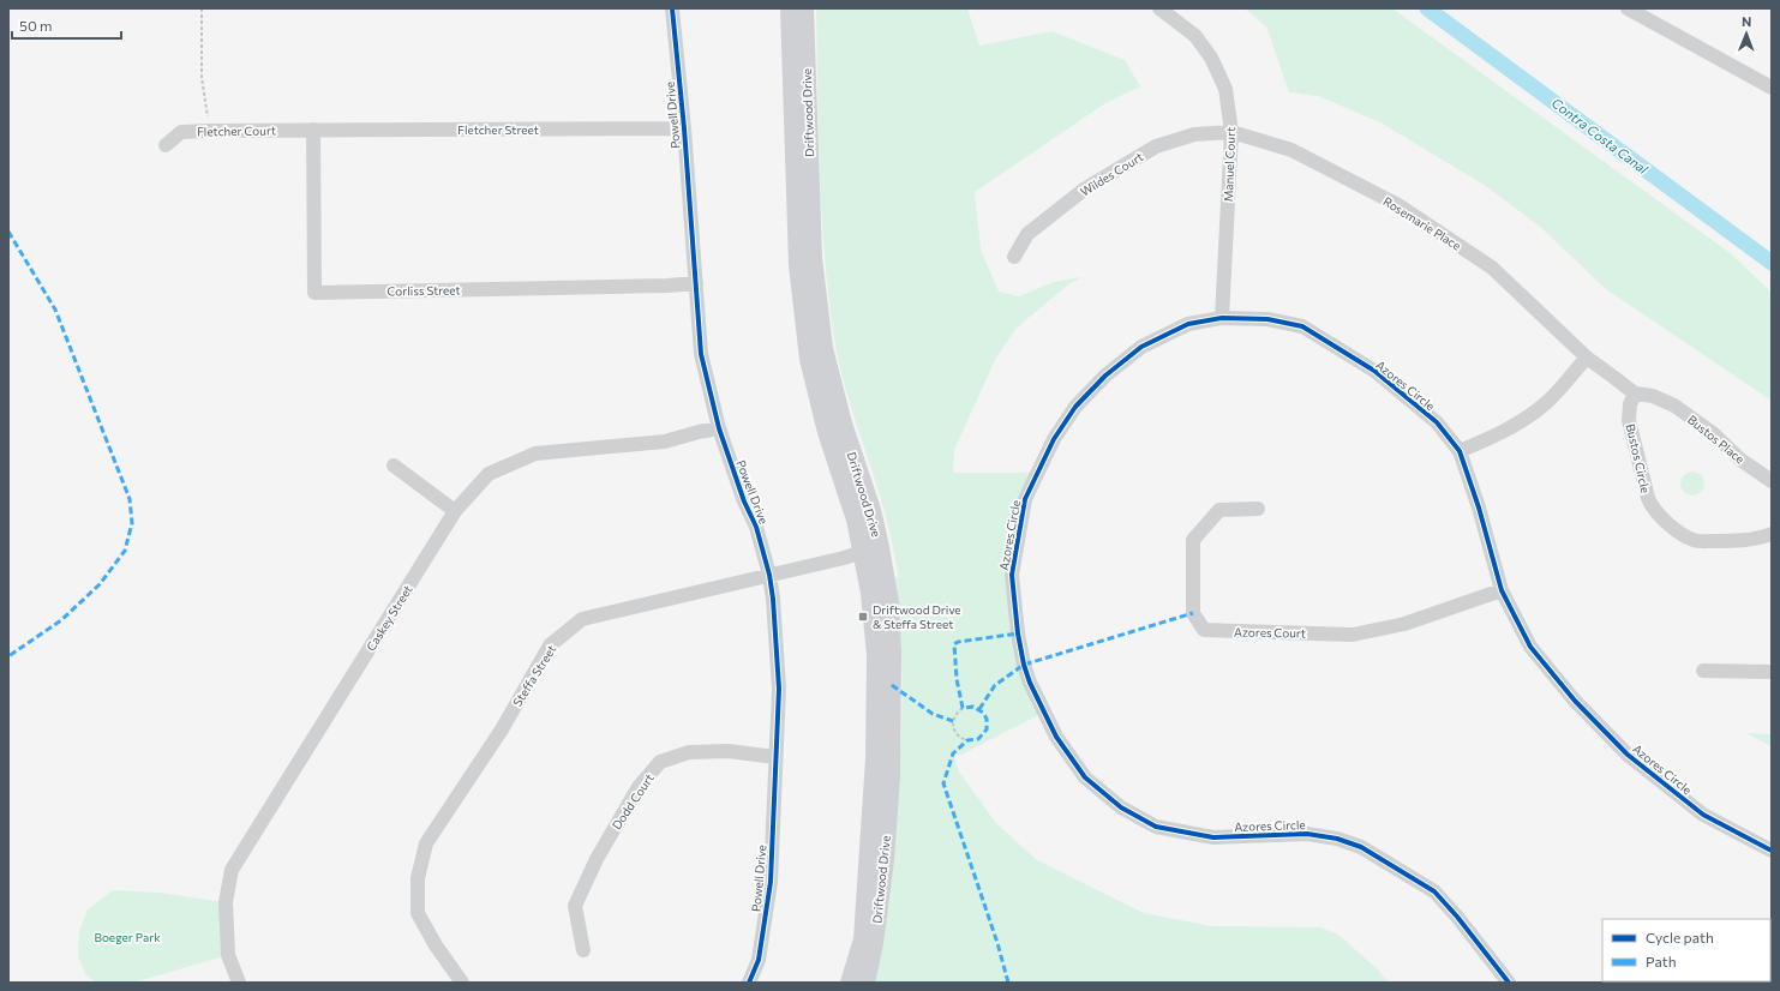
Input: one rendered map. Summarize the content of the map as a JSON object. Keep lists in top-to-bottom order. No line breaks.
{"streets":{"street":["Driftwood Drive","Powell Drive","Fletcher Street","Fletcher Court","Manuel Court","Wildes Court","Rosemarie Place","Corliss Street","Azores Circle","Bustos Place","Bustos Circle","Caskey Street","Azores Court","Steffa Street","Dodd Court"]},"crossings":[["Driftwood Drive","Steffa Street"],["Powell Drive","Fletcher Street"],["Powell Drive","Corliss Street"],["Powell Drive","Caskey Street"],["Powell Drive","Steffa Street"],["Powell Drive","Dodd Court"],["Fletcher Street","Fletcher Court"],["Fletcher Street","Corliss Street"],["Fletcher Court","Corliss Street"],["Manuel Court","Wildes Court"],["Manuel Court","Rosemarie Place"],["Manuel Court","Azores Circle"],["Wildes Court","Rosemarie Place"],["Rosemarie Place","Bustos Place"],["Azores Circle","Azores Court"],["Bustos Place","Bustos Circle"]],"water":["Contra Costa Canal"],"parks":["Boeger Park"],"places":{"transit":["Driftwood Drive & Steffa Street"]},"legend":["Cycle path","Path"],"scale_bar":"50 m","north":"top"}
